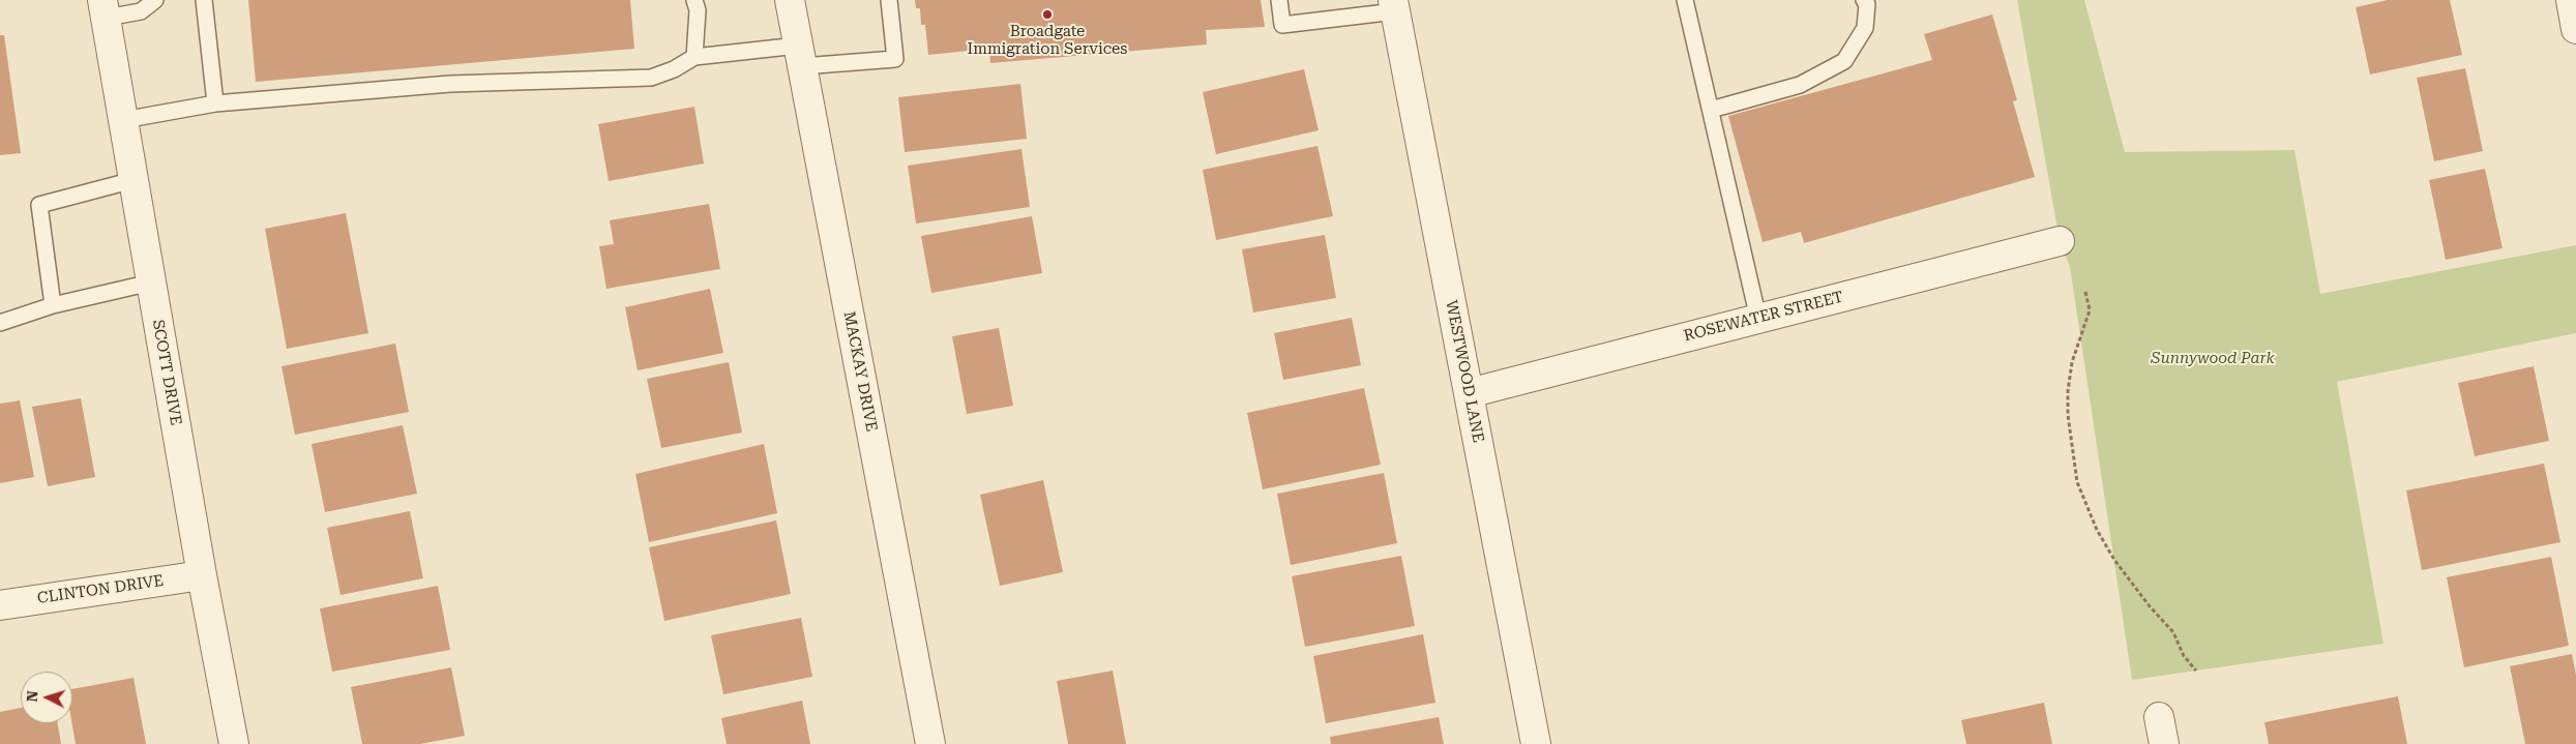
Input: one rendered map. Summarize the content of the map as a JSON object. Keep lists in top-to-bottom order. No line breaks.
{"streets":{"street":["ROSEWATER STREET","MACKAY DRIVE","WESTWOOD LANE","SCOTT DRIVE","CLINTON DRIVE"]},"crossings":[["ROSEWATER STREET","WESTWOOD LANE"],["SCOTT DRIVE","CLINTON DRIVE"]],"parks":["Sunnywood Park"],"places":["Broadgate Immigration Services"],"north":"left"}
